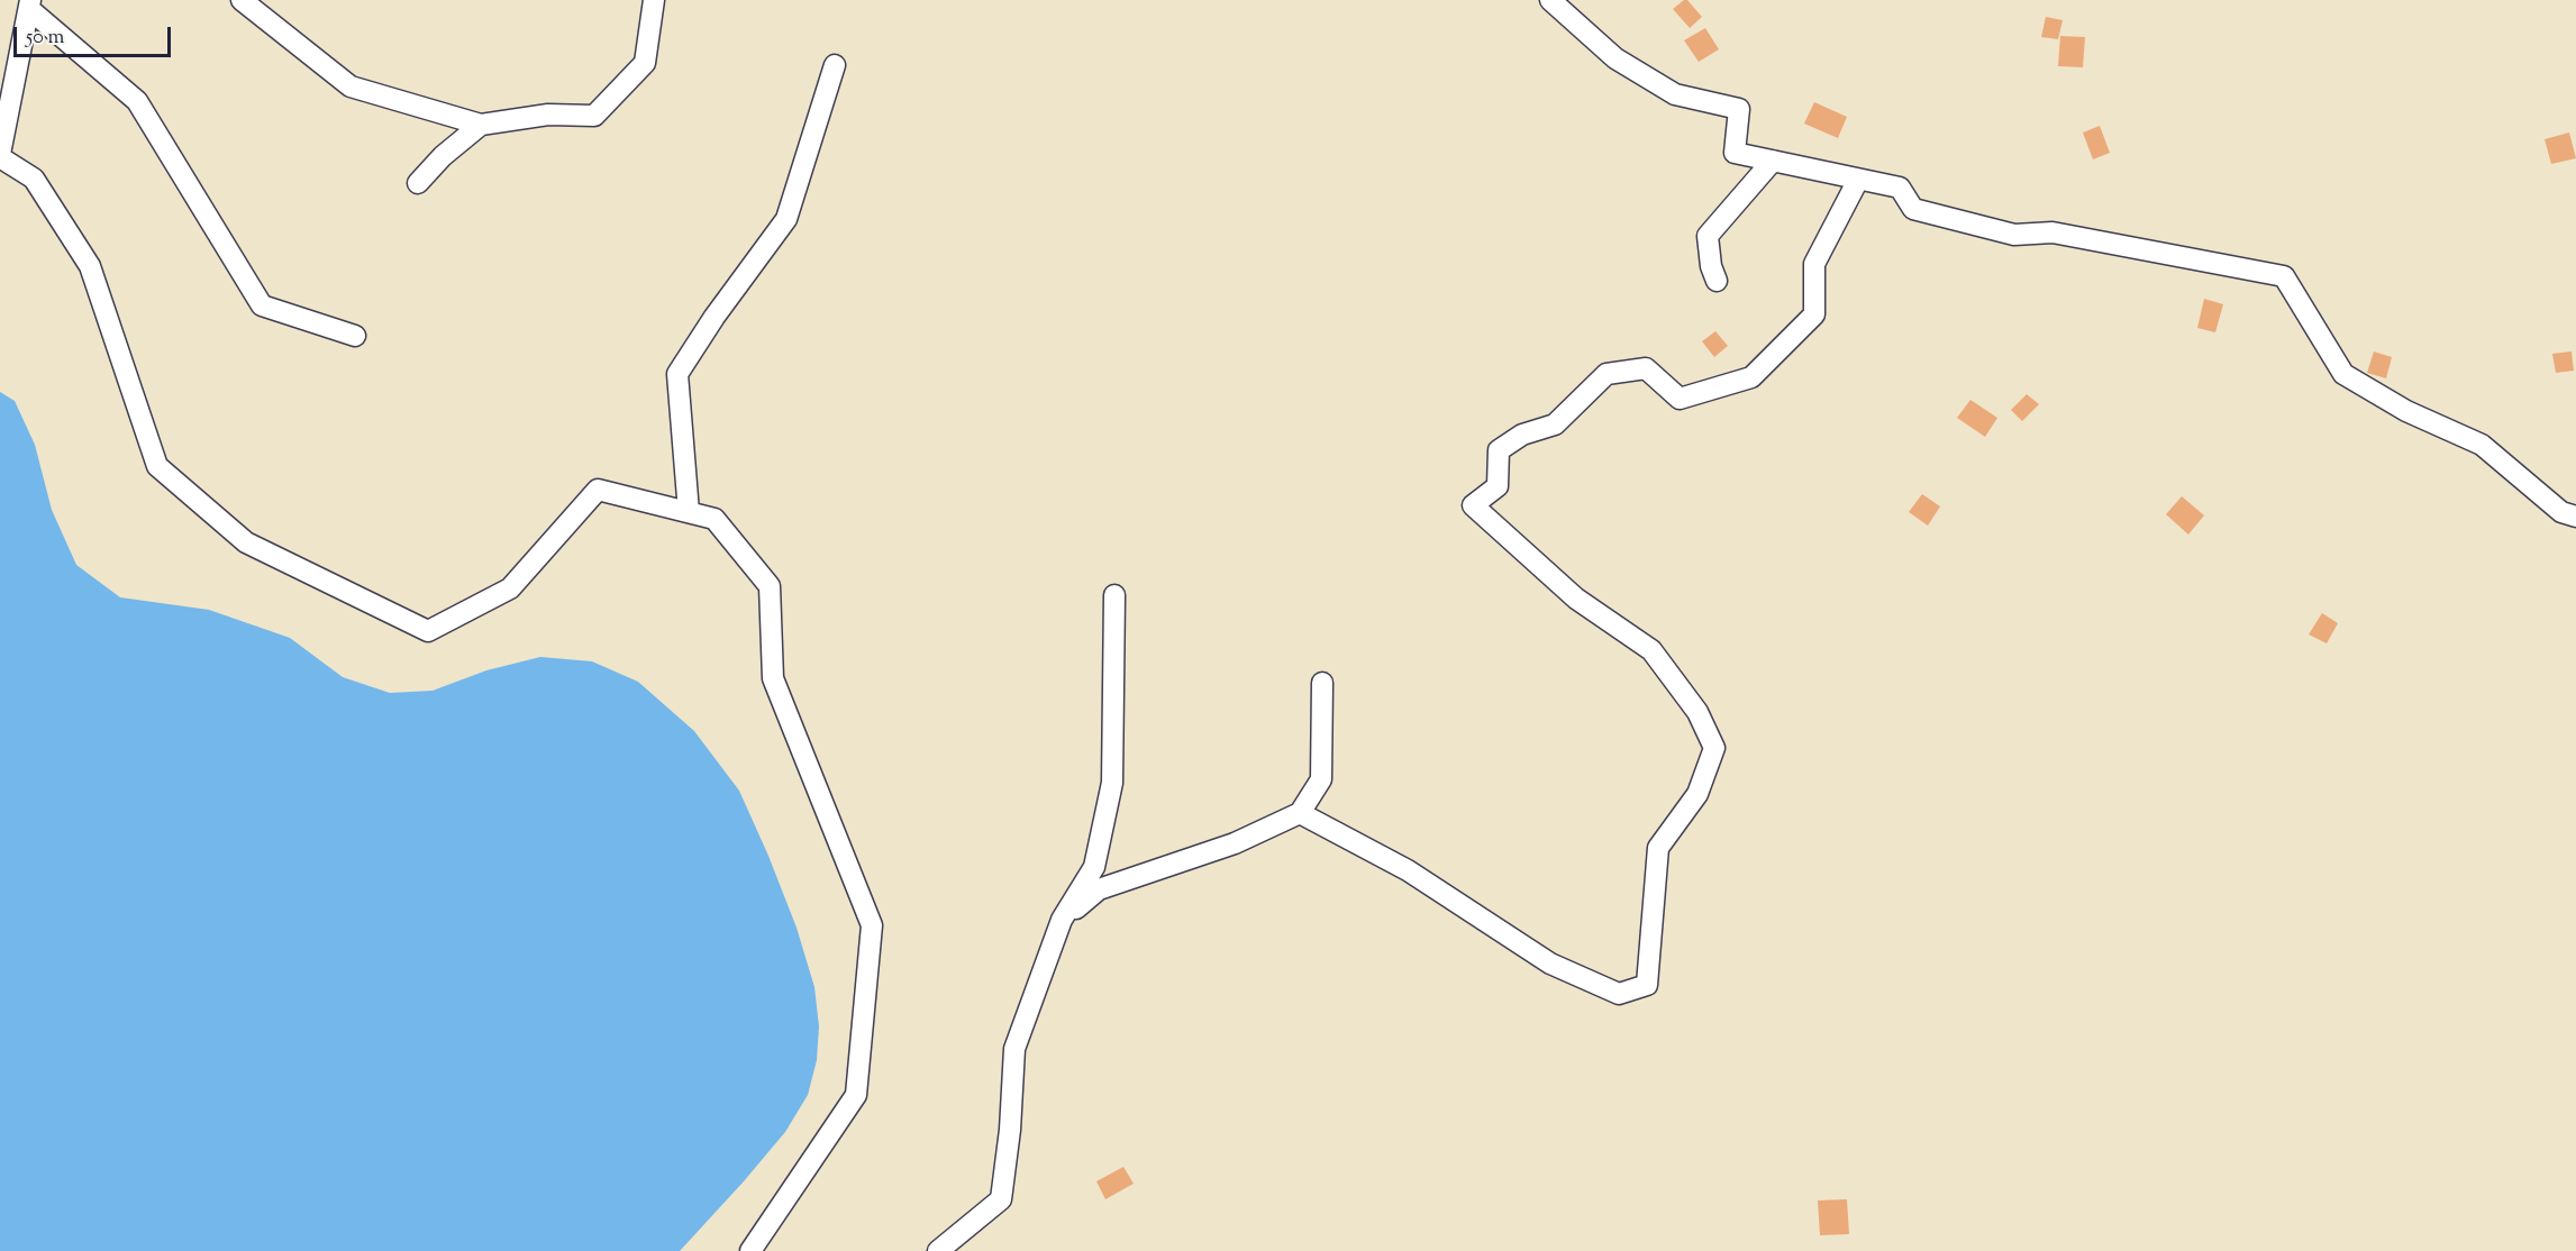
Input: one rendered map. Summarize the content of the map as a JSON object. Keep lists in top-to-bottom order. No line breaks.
{"scale_bar":"50 m"}
